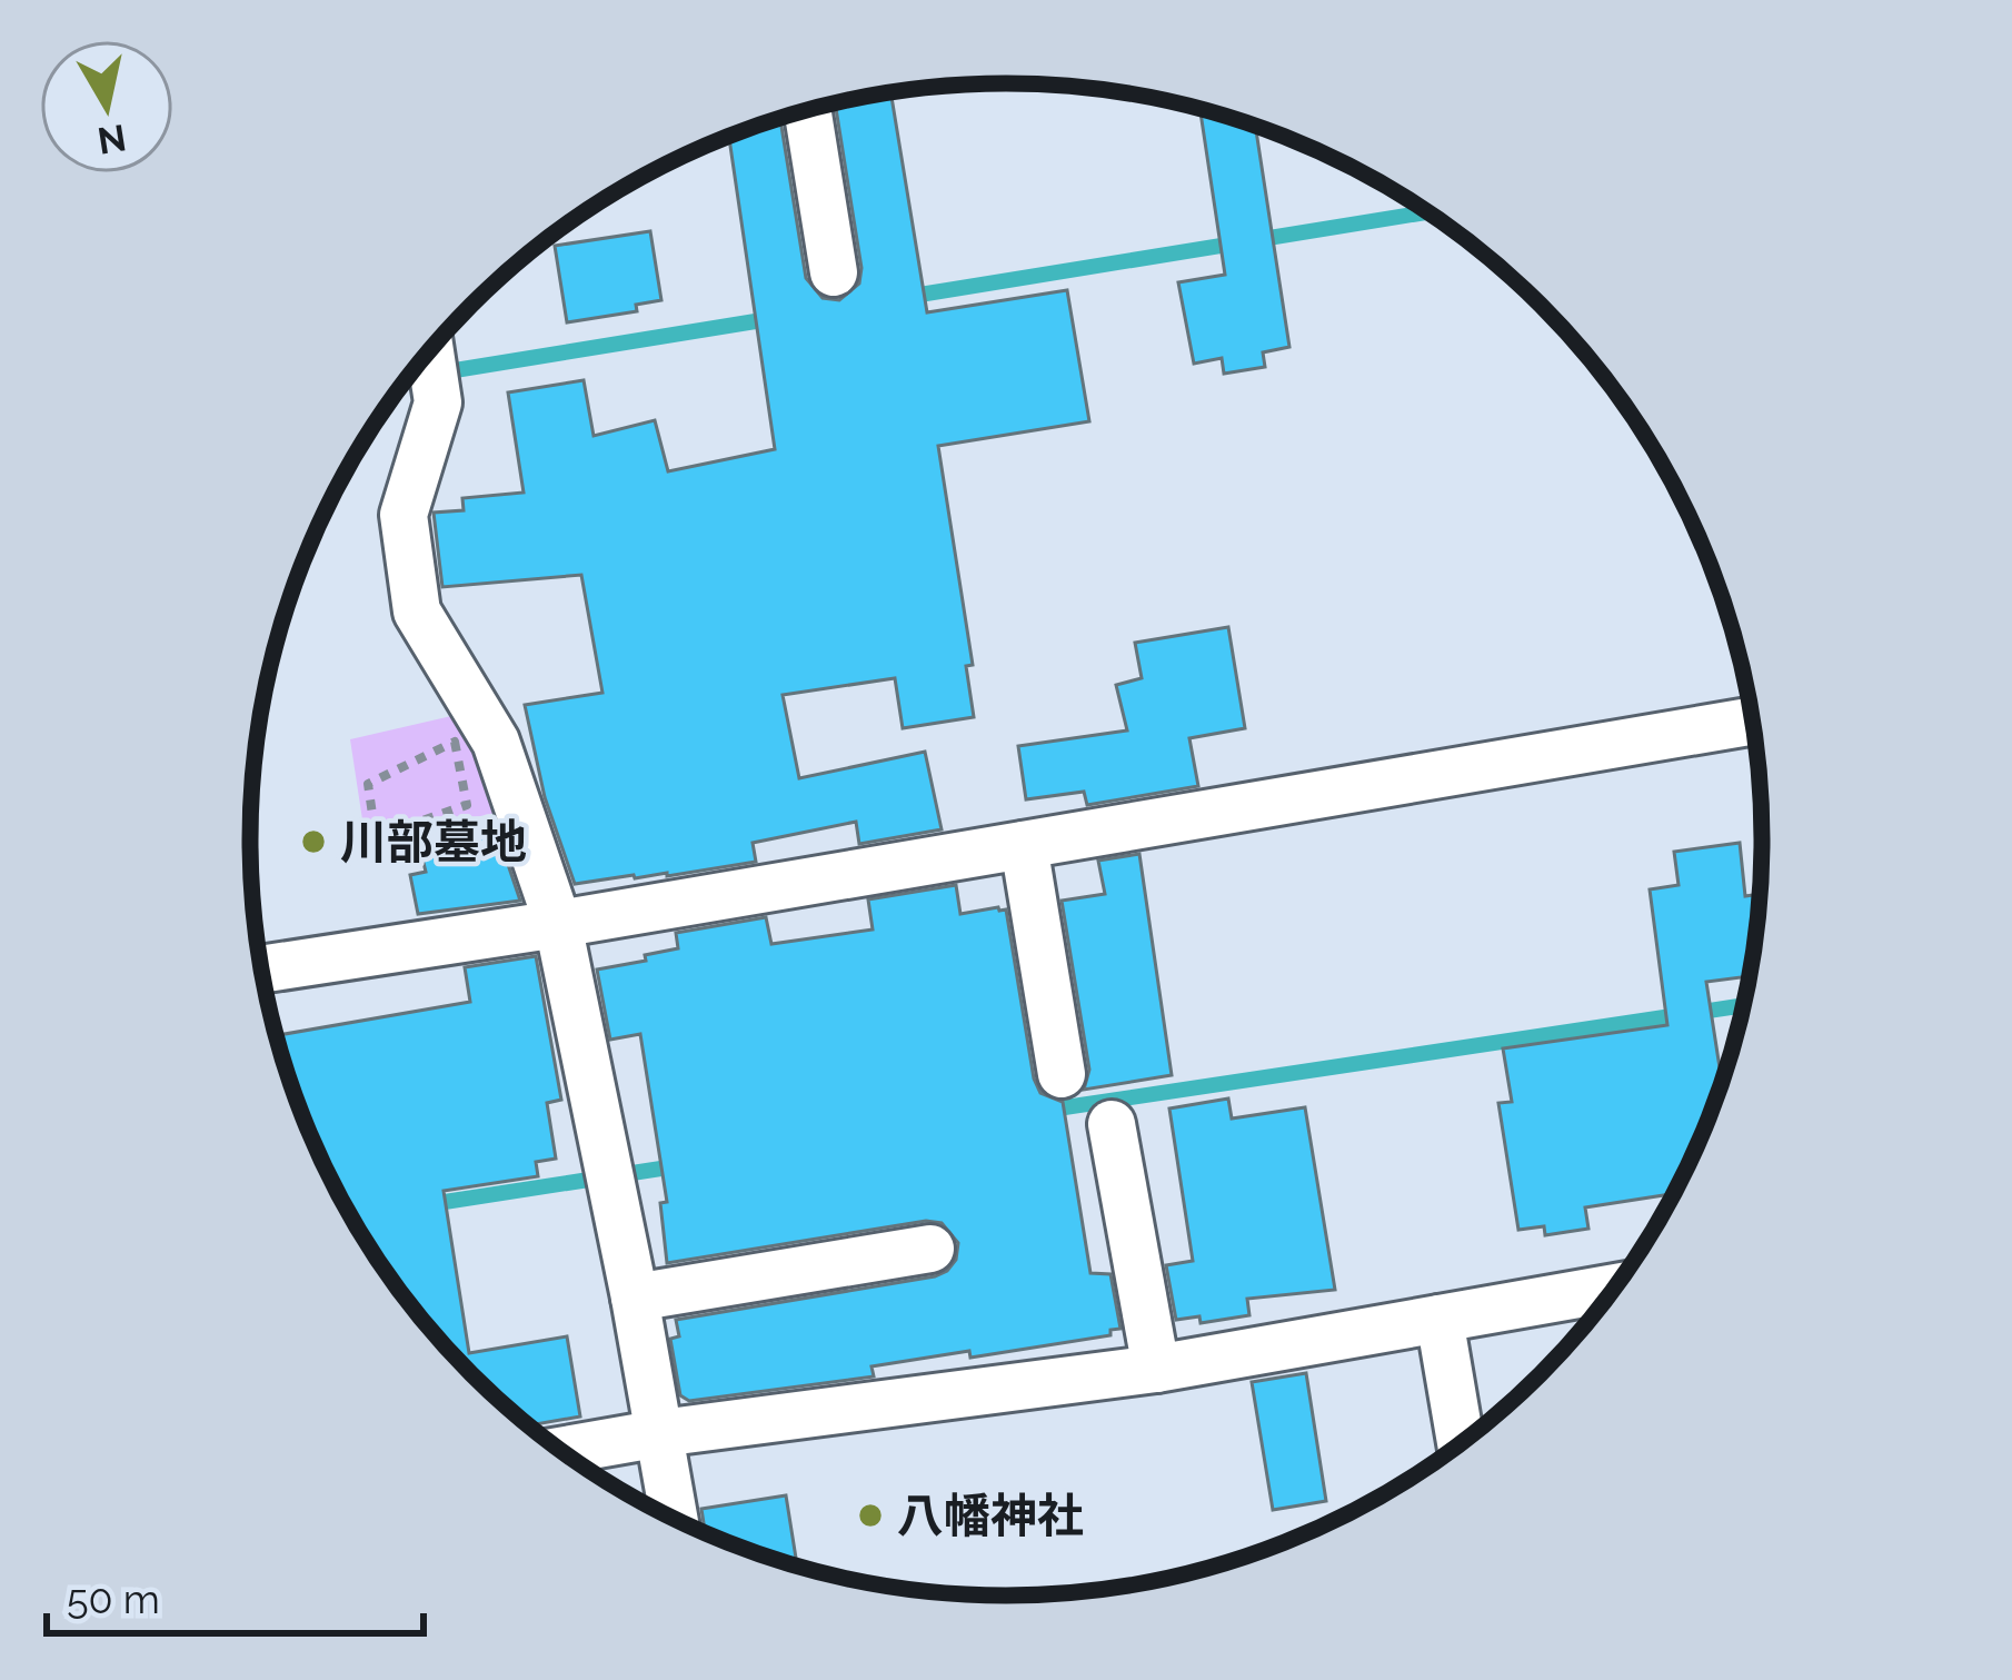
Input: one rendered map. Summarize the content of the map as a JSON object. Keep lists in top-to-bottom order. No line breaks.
{"places":["川部墓地","八幡神社"],"scale_bar":"50 m","north":"bottom"}
